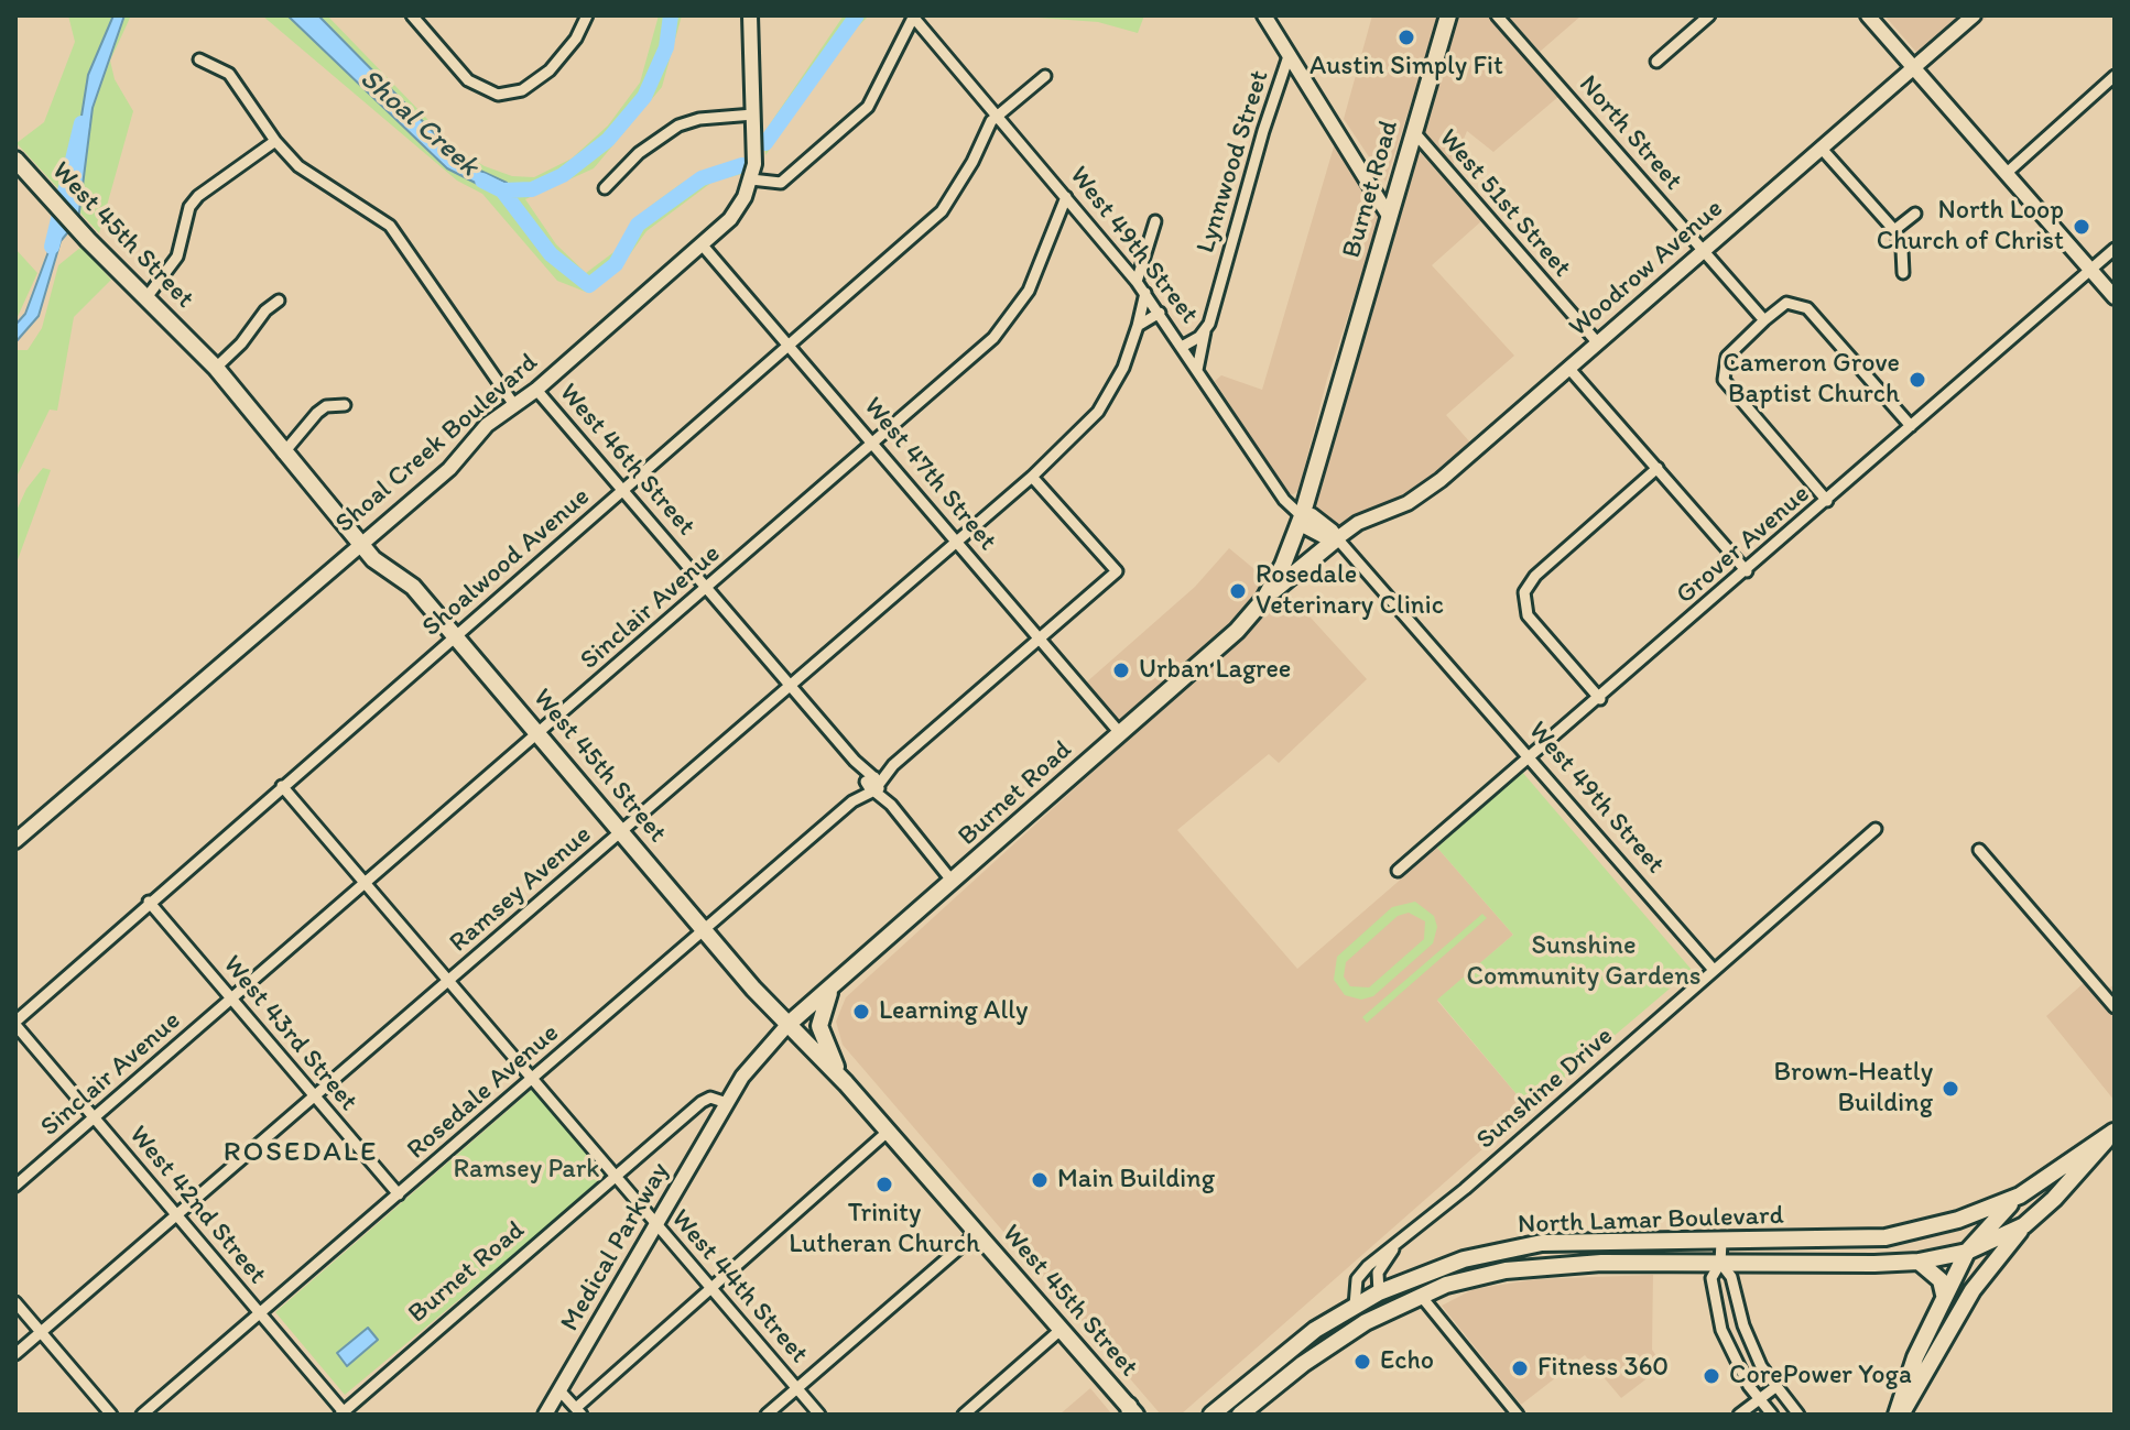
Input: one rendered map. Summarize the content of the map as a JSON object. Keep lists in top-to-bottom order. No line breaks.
{"streets":{"main road":["Burnet Road","West 45th Street","North Lamar Boulevard"],"street":["North Street","Lynnwood Street","West 51st Street","West 49th Street","Woodrow Avenue","Shoal Creek Boulevard","West 46th Street","West 47th Street","Grover Avenue","Shoalwood Avenue","Sinclair Avenue","Ramsey Avenue","West 43rd Street","Sunshine Drive","Rosedale Avenue","West 42nd Street","Medical Parkway","West 44th Street"]},"crossings":[["North Street","Woodrow Avenue"],["Lynnwood Street","West 49th Street"],["Burnet Road","West 51st Street"],["Burnet Road","West 45th Street"],["Burnet Road","West 49th Street"],["Burnet Road","West 46th Street"],["Burnet Road","West 47th Street"],["Burnet Road","West 42nd Street"],["Burnet Road","Medical Parkway"],["Burnet Road","West 44th Street"],["West 51st Street","Woodrow Avenue"],["West 45th Street","Shoal Creek Boulevard"],["West 45th Street","Shoalwood Avenue"],["West 45th Street","Sinclair Avenue"],["West 45th Street","Ramsey Avenue"],["West 45th Street","Rosedale Avenue"],["West 49th Street","Woodrow Avenue"],["West 49th Street","Grover Avenue"],["West 49th Street","Shoalwood Avenue"],["West 49th Street","Sinclair Avenue"],["West 49th Street","Ramsey Avenue"],["West 49th Street","Sunshine Drive"],["Shoal Creek Boulevard","West 46th Street"],["Shoal Creek Boulevard","West 47th Street"],["West 46th Street","Shoalwood Avenue"],["West 46th Street","Sinclair Avenue"],["West 46th Street","Ramsey Avenue"],["West 46th Street","Rosedale Avenue"],["West 47th Street","Shoalwood Avenue"],["West 47th Street","Sinclair Avenue"],["West 47th Street","Ramsey Avenue"],["West 47th Street","Rosedale Avenue"],["Shoalwood Avenue","West 43rd Street"],["Shoalwood Avenue","West 42nd Street"],["Shoalwood Avenue","West 44th Street"],["Sinclair Avenue","West 43rd Street"],["Sinclair Avenue","West 42nd Street"],["Sinclair Avenue","West 44th Street"],["Ramsey Avenue","West 43rd Street"],["Ramsey Avenue","Rosedale Avenue"],["Ramsey Avenue","West 42nd Street"],["Ramsey Avenue","West 44th Street"],["West 43rd Street","Rosedale Avenue"],["Sunshine Drive","North Lamar Boulevard"],["Rosedale Avenue","West 42nd Street"],["Rosedale Avenue","West 44th Street"],["Medical Parkway","West 44th Street"]],"districts":["ROSEDALE"],"water":["Shoal Creek"],"parks":["Sunshine Community Gardens","Ramsey Park"],"places":["Austin Simply Fit","North Loop Church of Christ","Cameron Grove Baptist Church","Rosedale Veterinary Clinic","Urban Lagree","Learning Ally","Brown-Heatly Building","Main Building","Trinity Lutheran Church","Echo","Fitness 360","CorePower Yoga"]}
